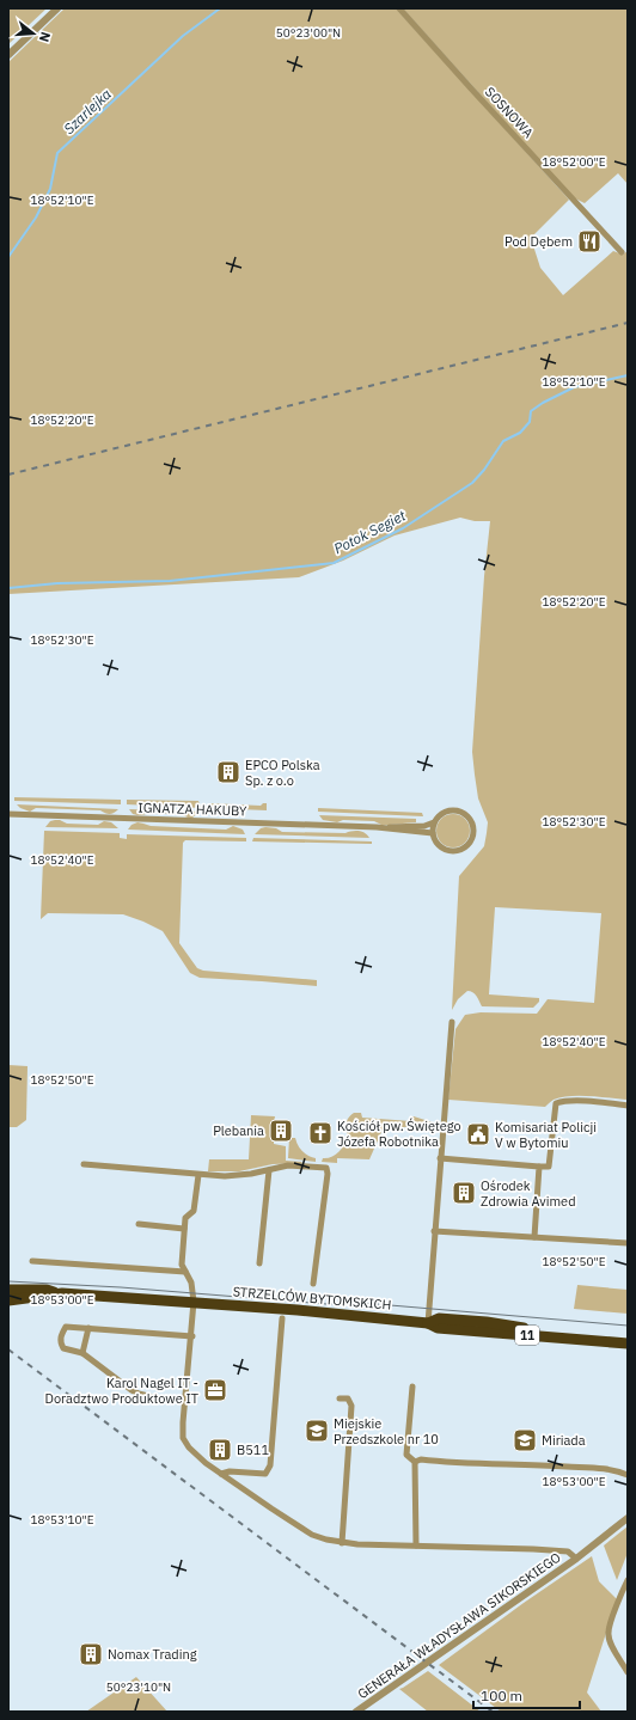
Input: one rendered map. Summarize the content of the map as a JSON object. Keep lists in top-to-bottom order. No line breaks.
{"streets":{"highway":["STRZELCÓW BYTOMSKICH","11"],"street":["SOSNOWA","IGNATZA HAKUBY","GENERAŁA WŁADYSŁAWA SIKORSKIEGO"]},"crossings":[["STRZELCÓW BYTOMSKICH","11"]],"water":["Szarlejka","Potok Segiet"],"places":{"restaurant":["Pod Dębem"],"building":["EPCO Polska Sp. z o.o","Plebania","Ośrodek Zdrowia Avimed","B511","Nomax Trading"],"church":["Kościół pw. Świętego Józefa Robotnika"],"public building":["Komisariat Policji V w Bytomiu"],"office":["Karol Nagel IT - Doradztwo Produktowe IT"],"school or university":["Miejskie Przedszkole nr 10","Miriada"]},"scale_bar":"100 m","north":"right","coordinates":["50°23'00\"N","18°52'00\"E","18°52'10\"E","18°52'20\"E","18°52'30\"E","18°52'40\"E","18°52'50\"E","18°53'00\"E","18°53'10\"E","50°23'10\"N"]}
